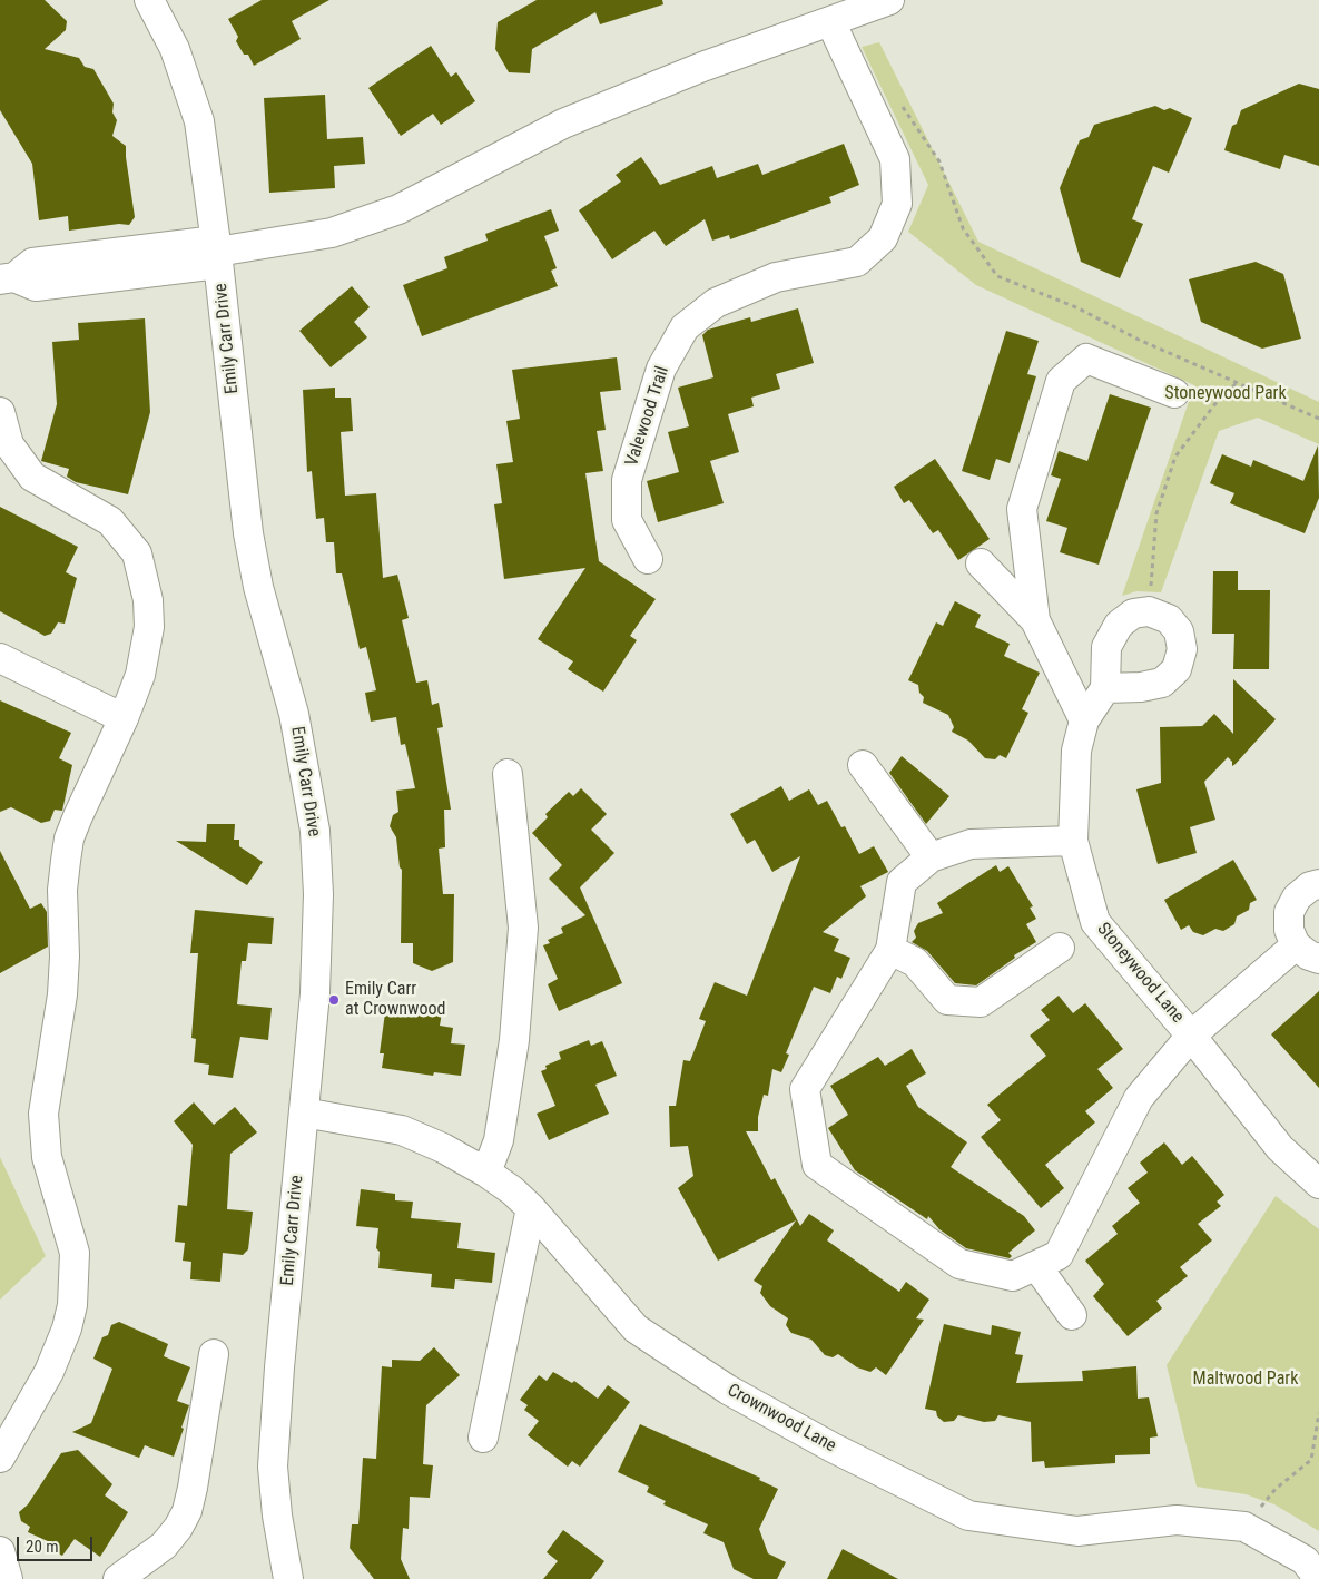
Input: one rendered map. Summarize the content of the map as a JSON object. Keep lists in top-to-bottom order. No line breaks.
{"streets":{"street":["Emily Carr Drive","Valewood Trail","Stoneywood Lane","Crownwood Lane"]},"crossings":[["Emily Carr Drive","Crownwood Lane"]],"parks":["Stoneywood Park","Maltwood Park"],"places":["Emily Carr at Crownwood"],"scale_bar":"20 m"}
